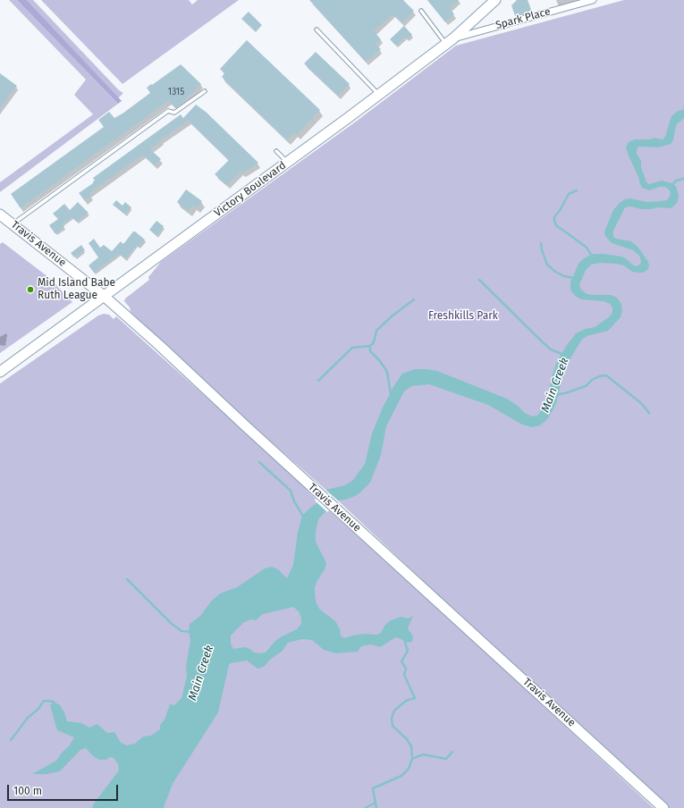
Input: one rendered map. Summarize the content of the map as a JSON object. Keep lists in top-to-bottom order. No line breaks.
{"streets":{"street":["Spark Place","Victory Boulevard","Travis Avenue"]},"crossings":[["Spark Place","Victory Boulevard"],["Victory Boulevard","Travis Avenue"]],"water":["Main Creek"],"parks":["Freshkills Park"],"places":["Mid Island Babe Ruth League"],"house_numbers":["1315"],"scale_bar":"100 m"}
